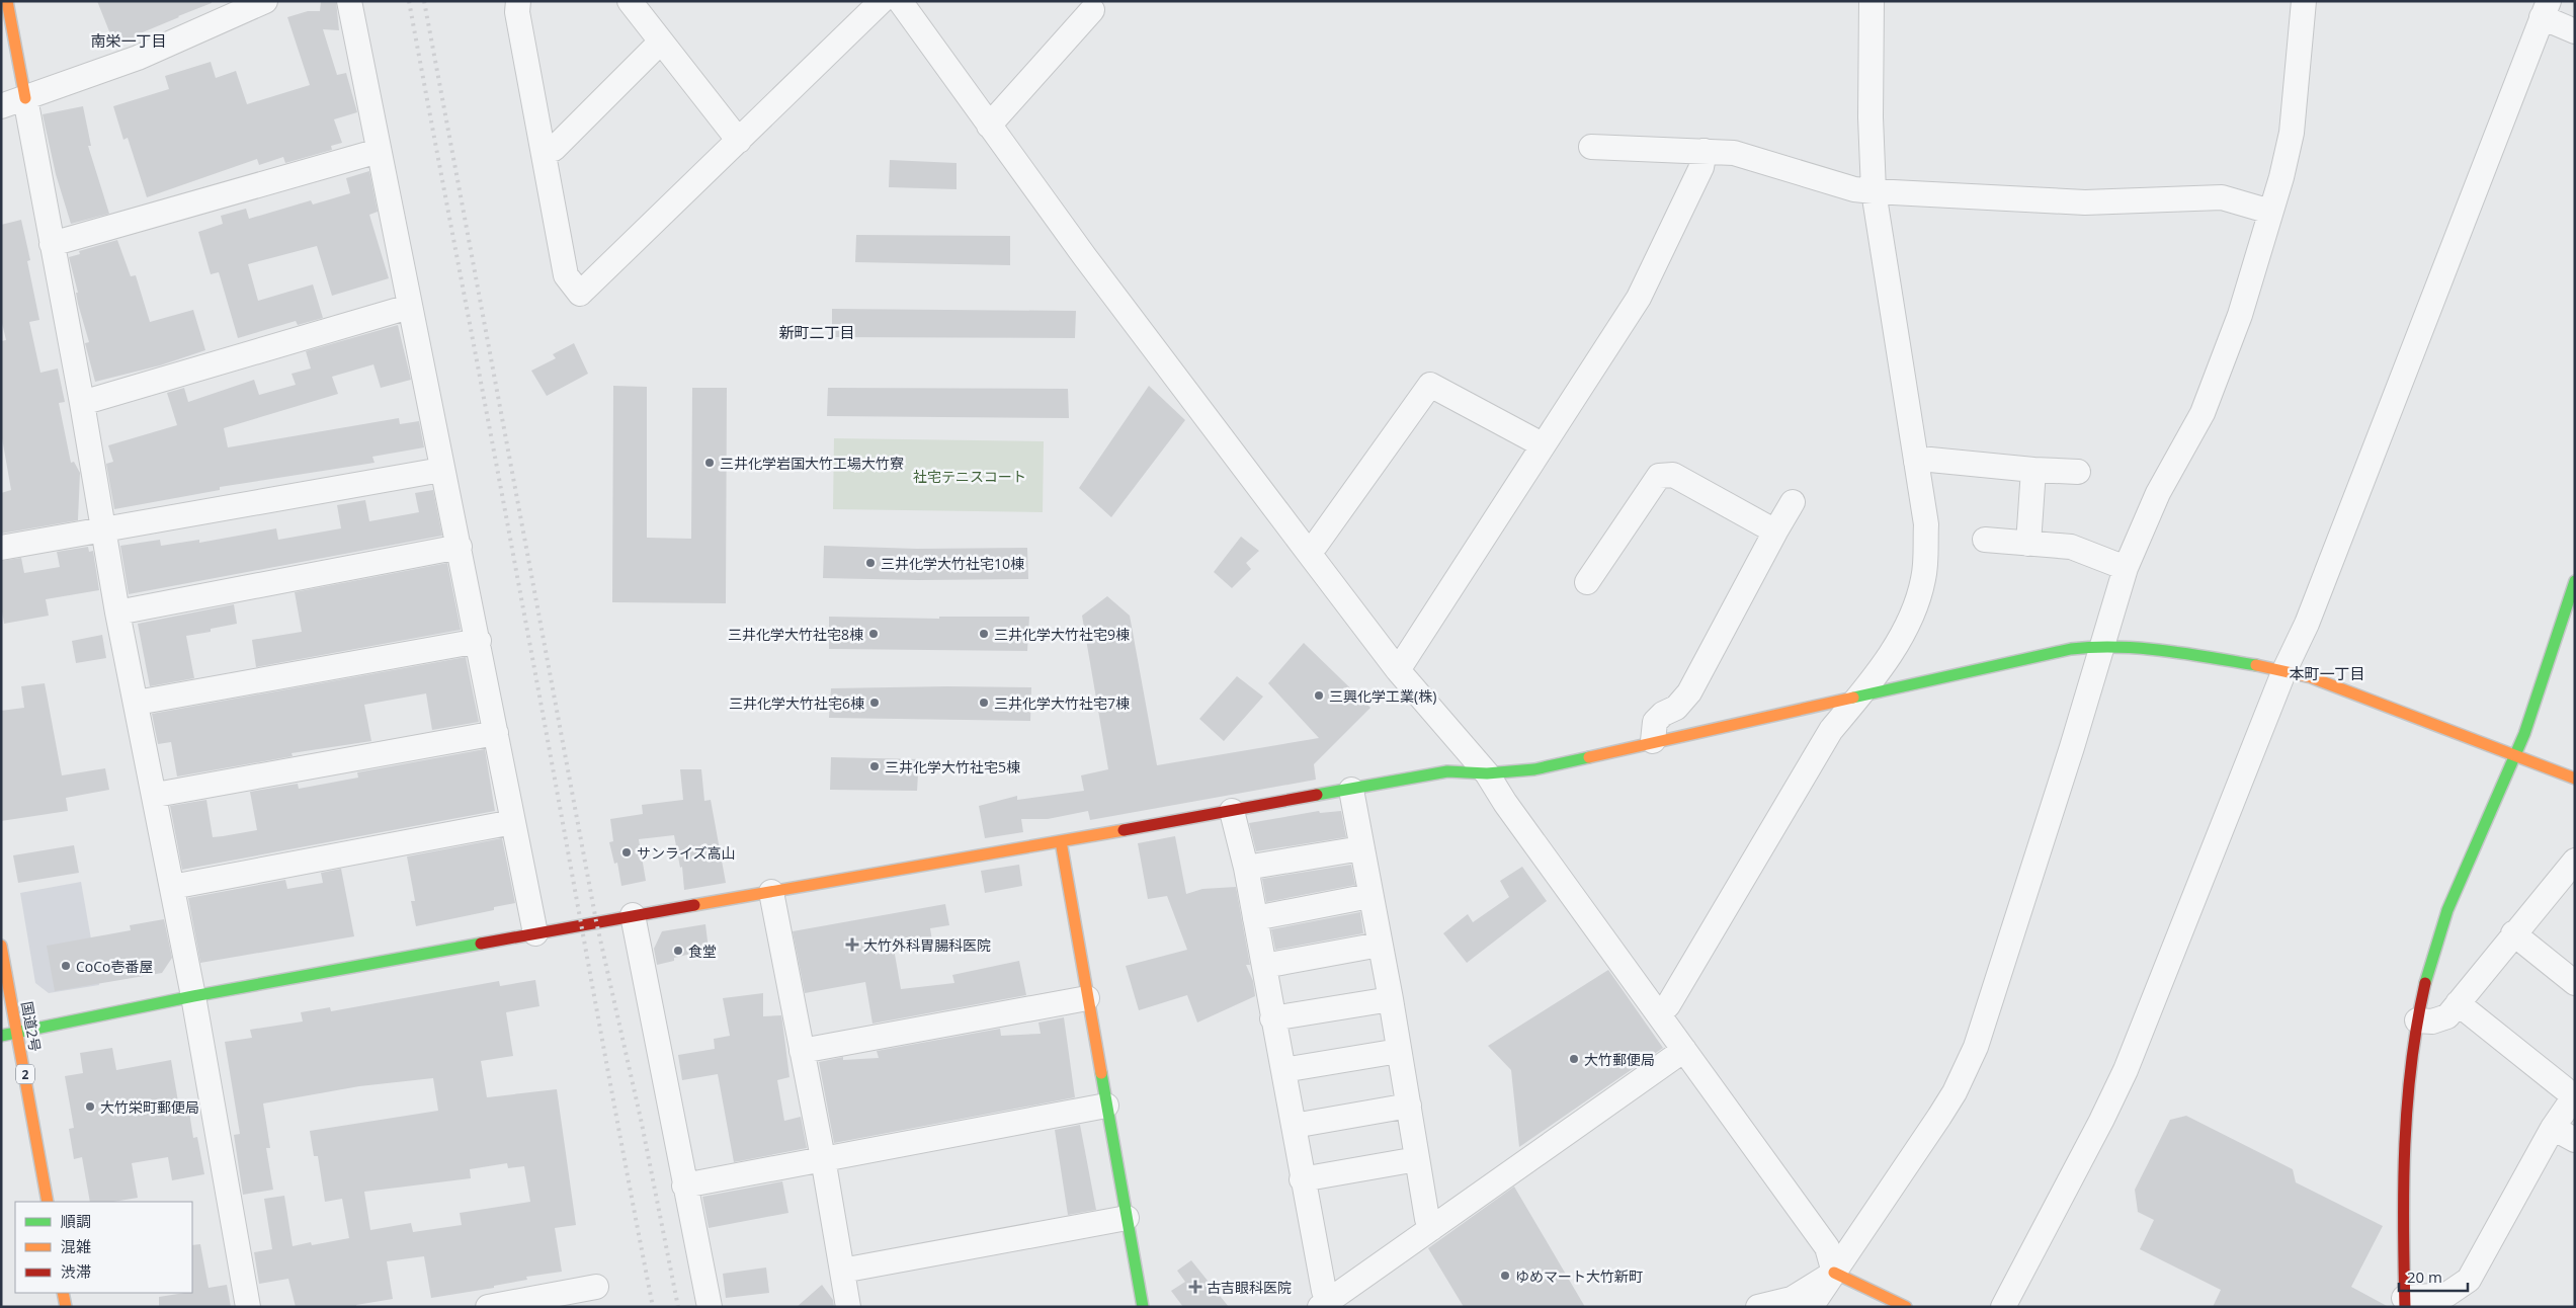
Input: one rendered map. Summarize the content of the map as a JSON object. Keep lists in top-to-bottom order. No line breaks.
{"streets":{"main road":["国道2号","2"]},"districts":["南栄一丁目","新町二丁目","本町一丁目"],"parks":["社宅テニスコート"],"places":{"other":["三井化学岩国大竹工場大竹寮","三井化学大竹社宅10棟","三井化学大竹社宅8棟","三井化学大竹社宅9棟","三興化学工業(株)","三井化学大竹社宅6棟","三井化学大竹社宅7棟","三井化学大竹社宅5棟","サンライズ高山","食堂","CoCo壱番屋","大竹郵便局","大竹栄町郵便局","ゆめマート大竹新町"],"health":["大竹外科胃腸科医院","古吉眼科医院"]},"legend":["順調","混雑","渋滞"],"scale_bar":"20 m"}
